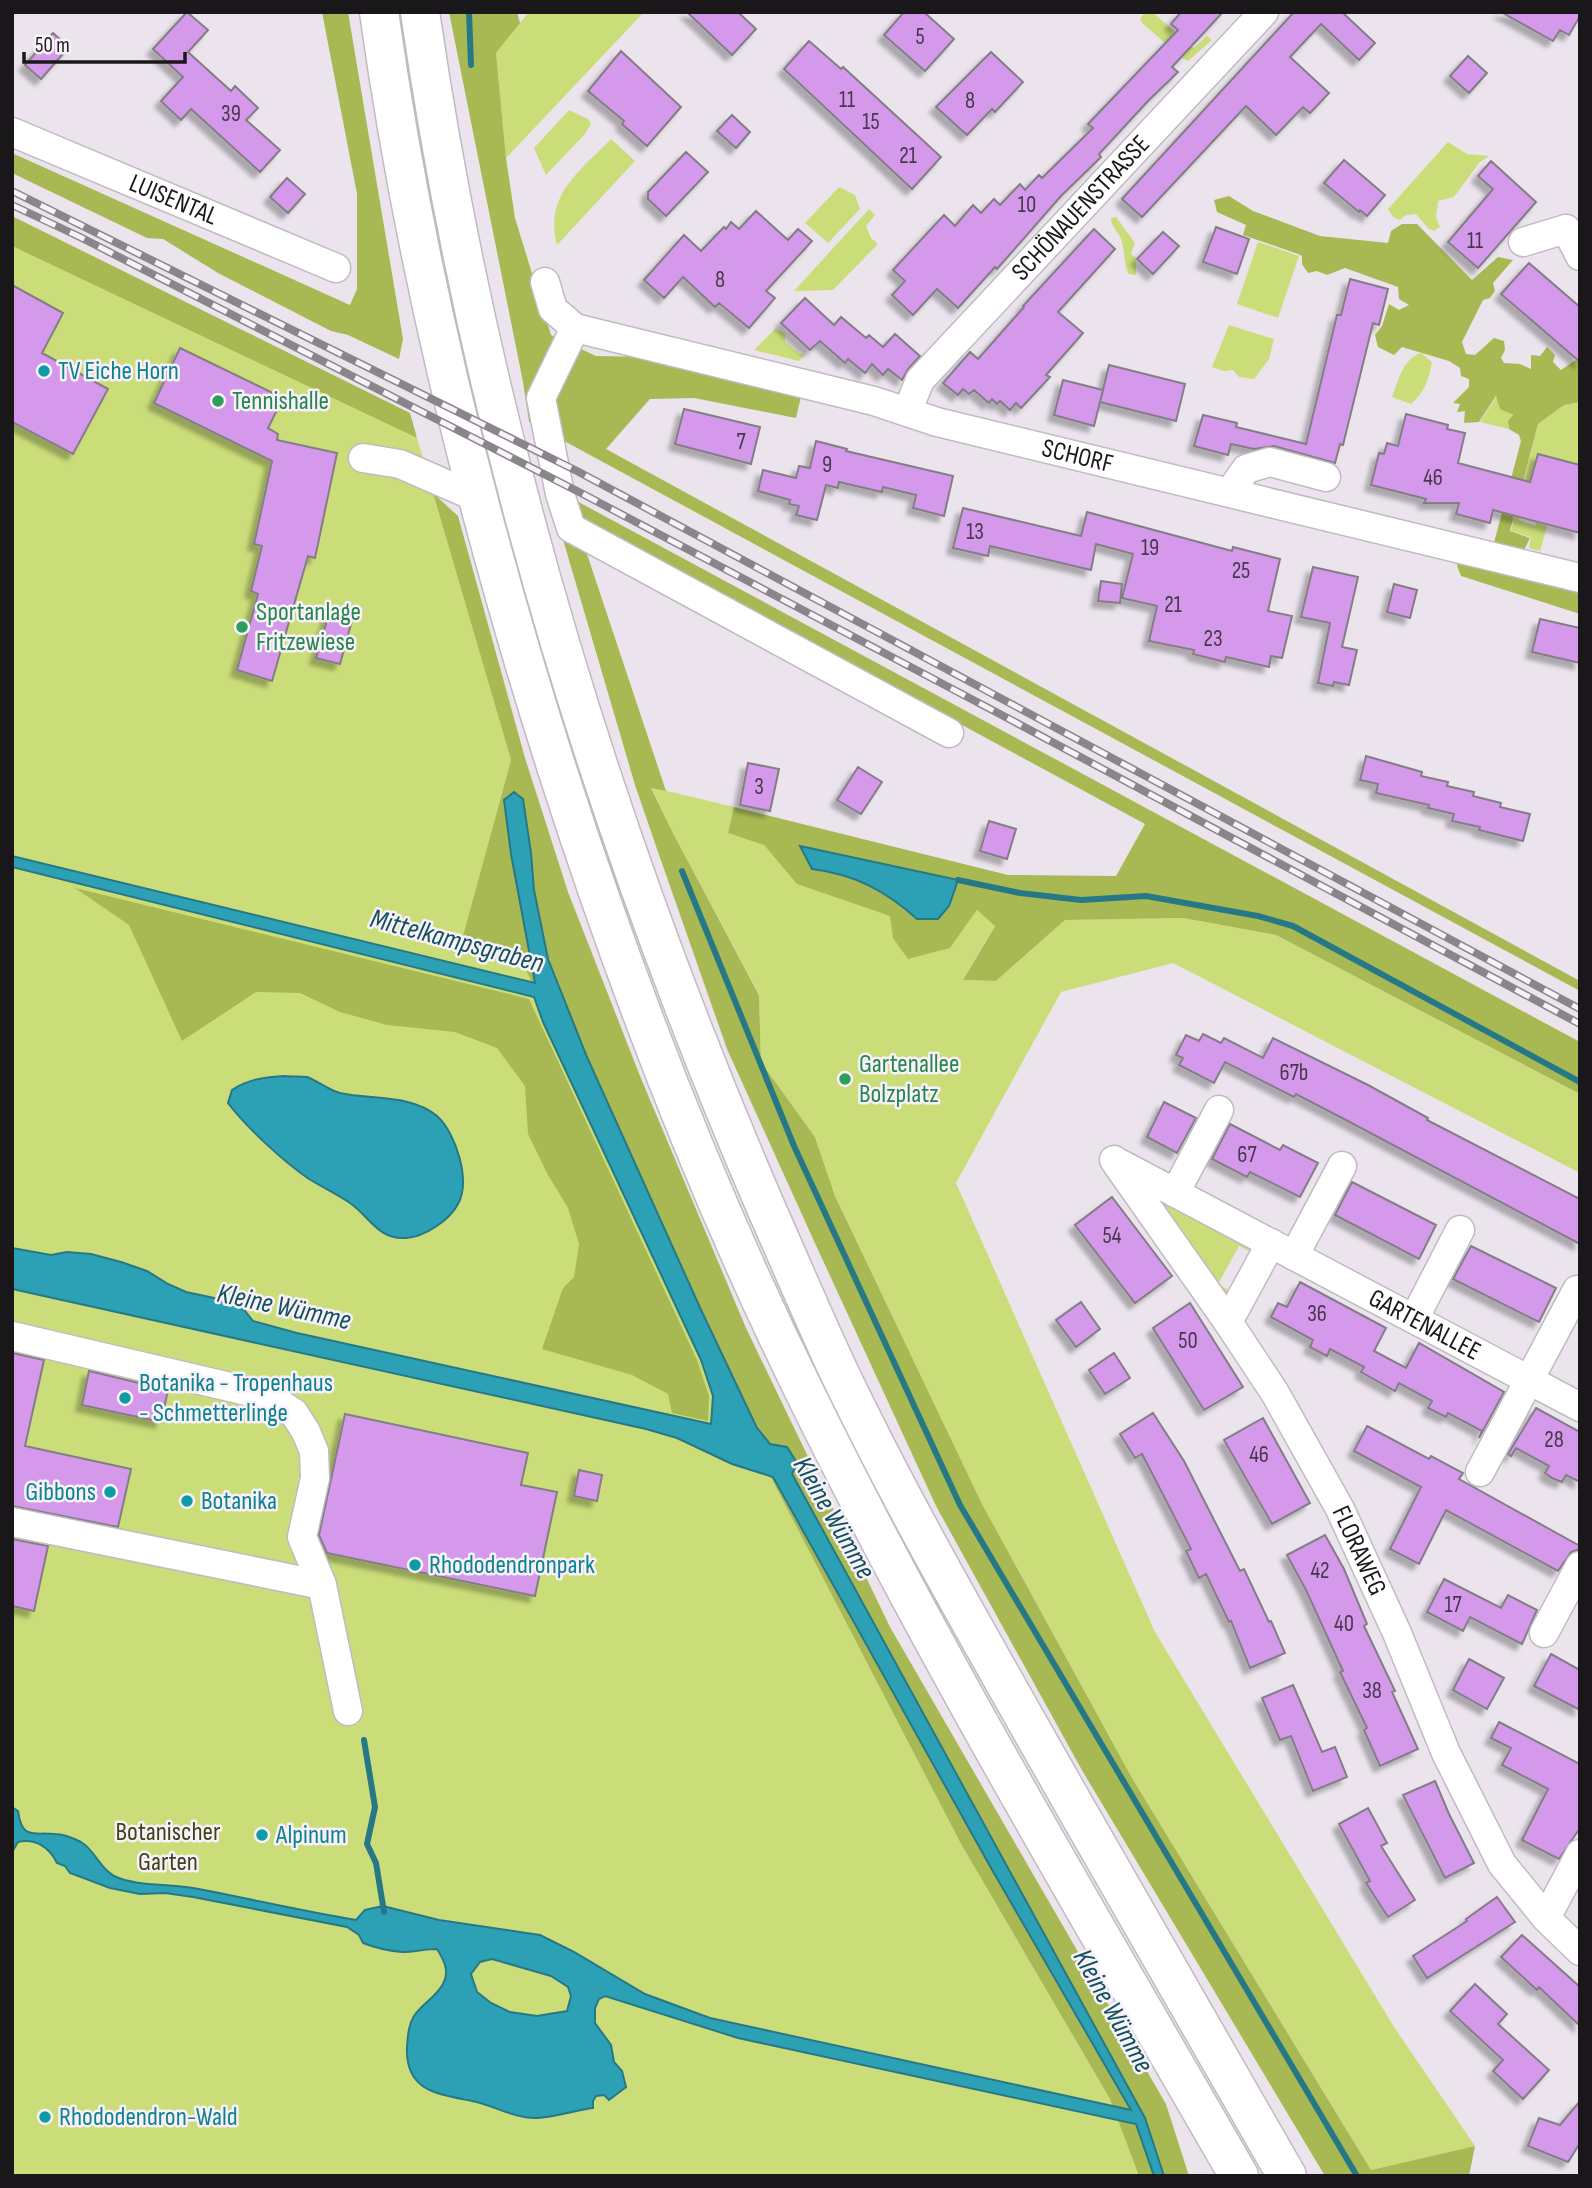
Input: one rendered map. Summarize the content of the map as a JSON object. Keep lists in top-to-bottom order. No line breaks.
{"streets":{"street":["LUISENTAL","SCHÖNAUENSTRASSE","SCHORF","GARTENALLEE","FLORAWEG"]},"crossings":[["SCHÖNAUENSTRASSE","SCHORF"],["GARTENALLEE","FLORAWEG"]],"water":["Mittelkampsgraben","Kleine Wümme"],"parks":["Botanischer Garten"],"places":["TV Eiche Horn","Tennishalle","Sportanlage Fritzewiese","Gartenallee Bolzplatz","Botanika - Tropenhaus - Schmetterlinge","Gibbons","Botanika","Rhododendronpark","Alpinum","Rhododendron-Wald"],"house_numbers":["5","11","8","39","15","21","10","11","8","7","9","46","13","19","25","21","23","3","67b","67","54","36","50","28","46","42","17","40","38"],"scale_bar":"50 m"}
